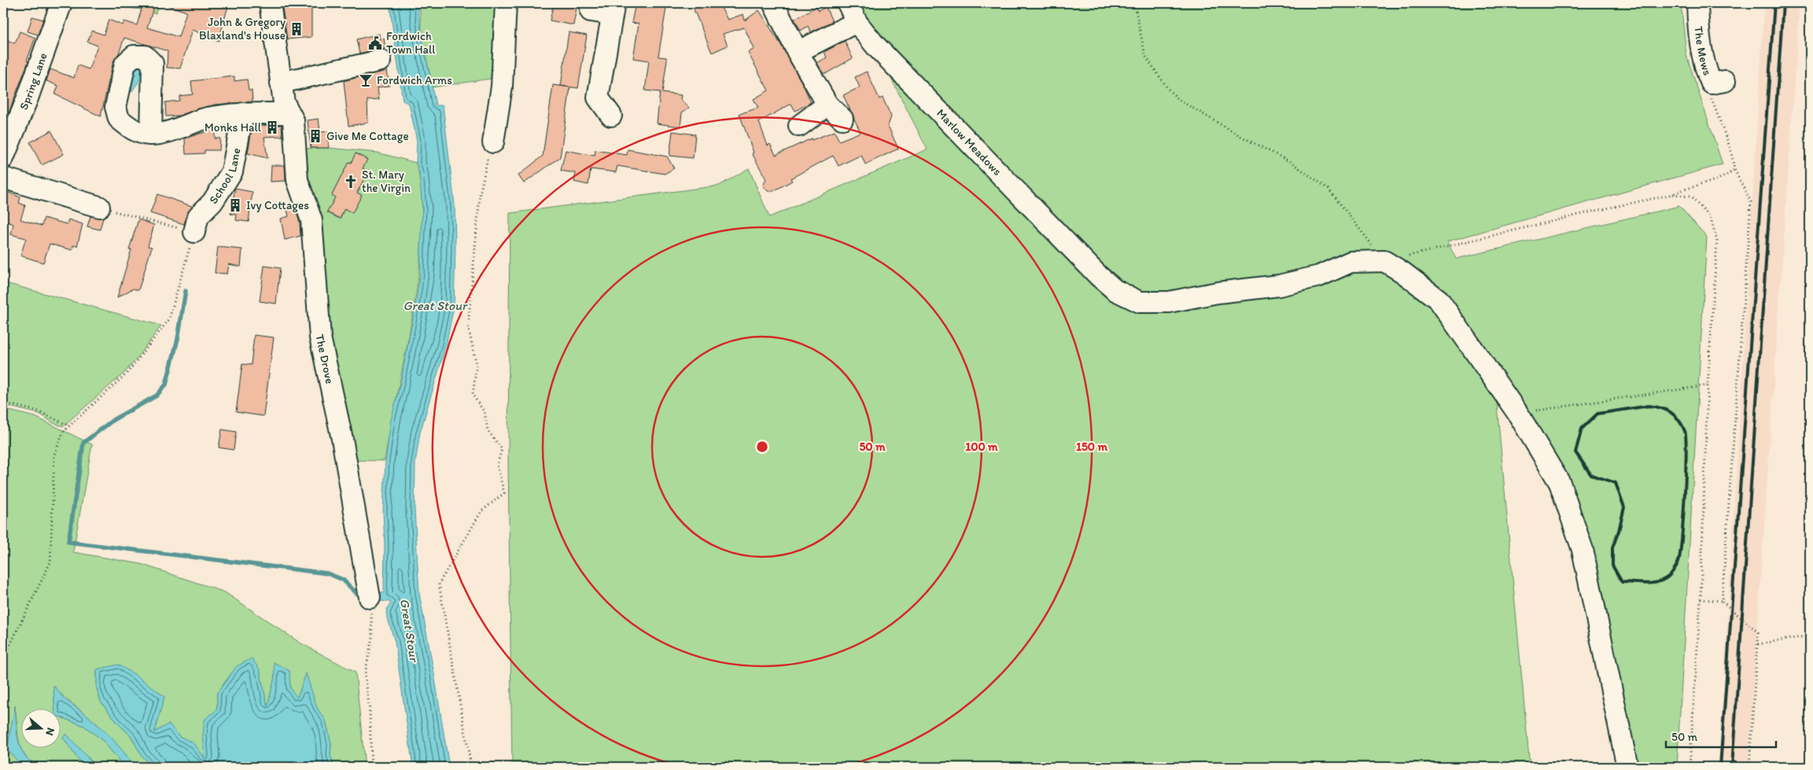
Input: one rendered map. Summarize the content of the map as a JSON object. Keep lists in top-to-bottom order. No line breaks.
{"streets":{"street":["The Mews","Spring Lane","Marlow Meadows","School Lane","The Drove"]},"water":["Great Stour"],"places":{"building":["John & Gregory Blaxland's House","Monks Hall","Give Me Cottage","Ivy Cottages"],"public building":["Fordwich Town Hall"],"bar":["Fordwich Arms"],"church":["St. Mary the Virgin"]},"scale_bar":"50 m","north":"right","rings":["50 m","100 m","150 m"]}
